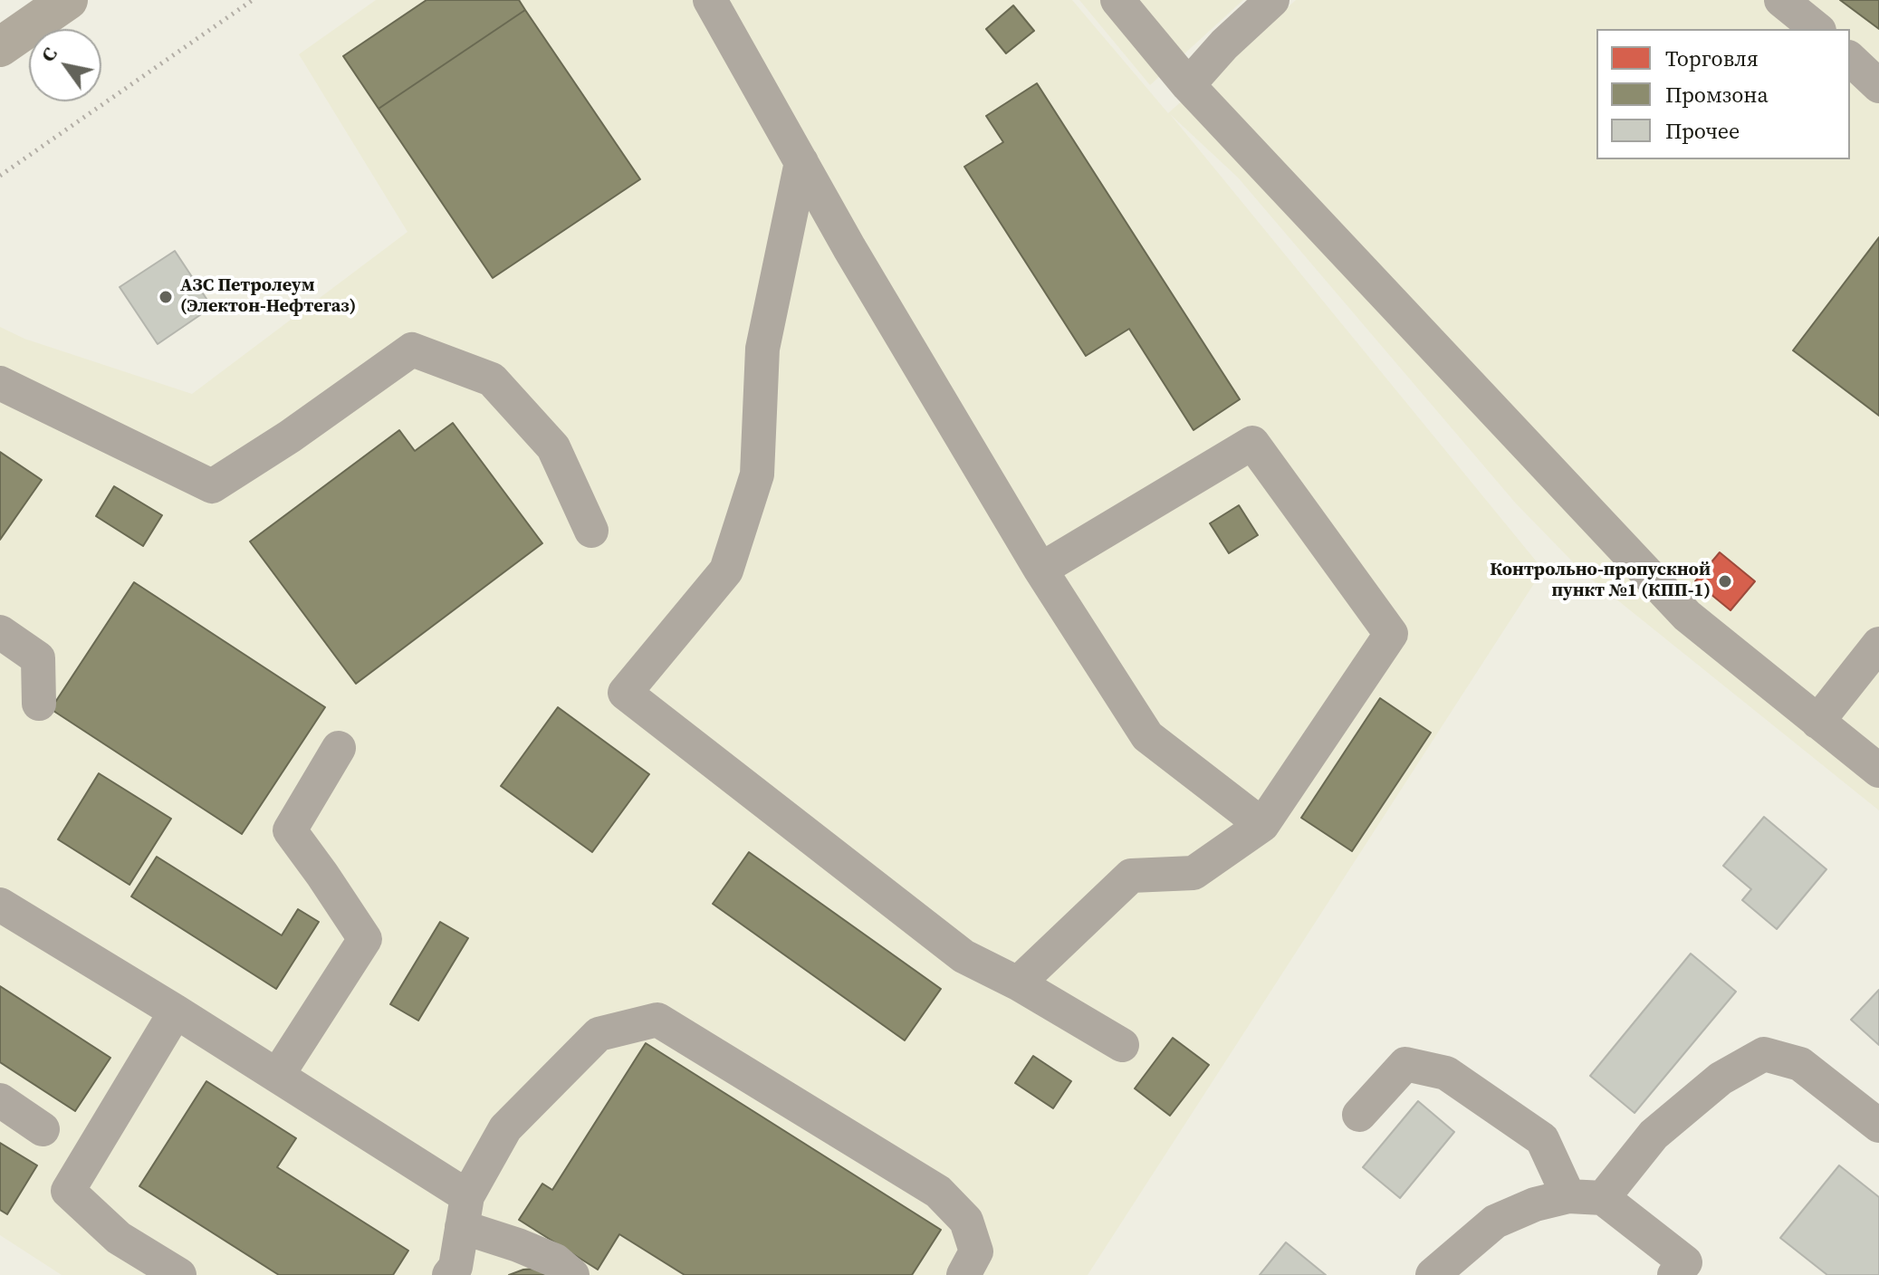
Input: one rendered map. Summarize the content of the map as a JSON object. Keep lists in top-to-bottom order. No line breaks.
{"places":["АЗС Петролеум (Электон-Нефтегаз)","Контрольно-пропускной пункт №1 (КПП-1)"],"legend":["Торговля","Промзона","Прочее"],"north":"top left"}
